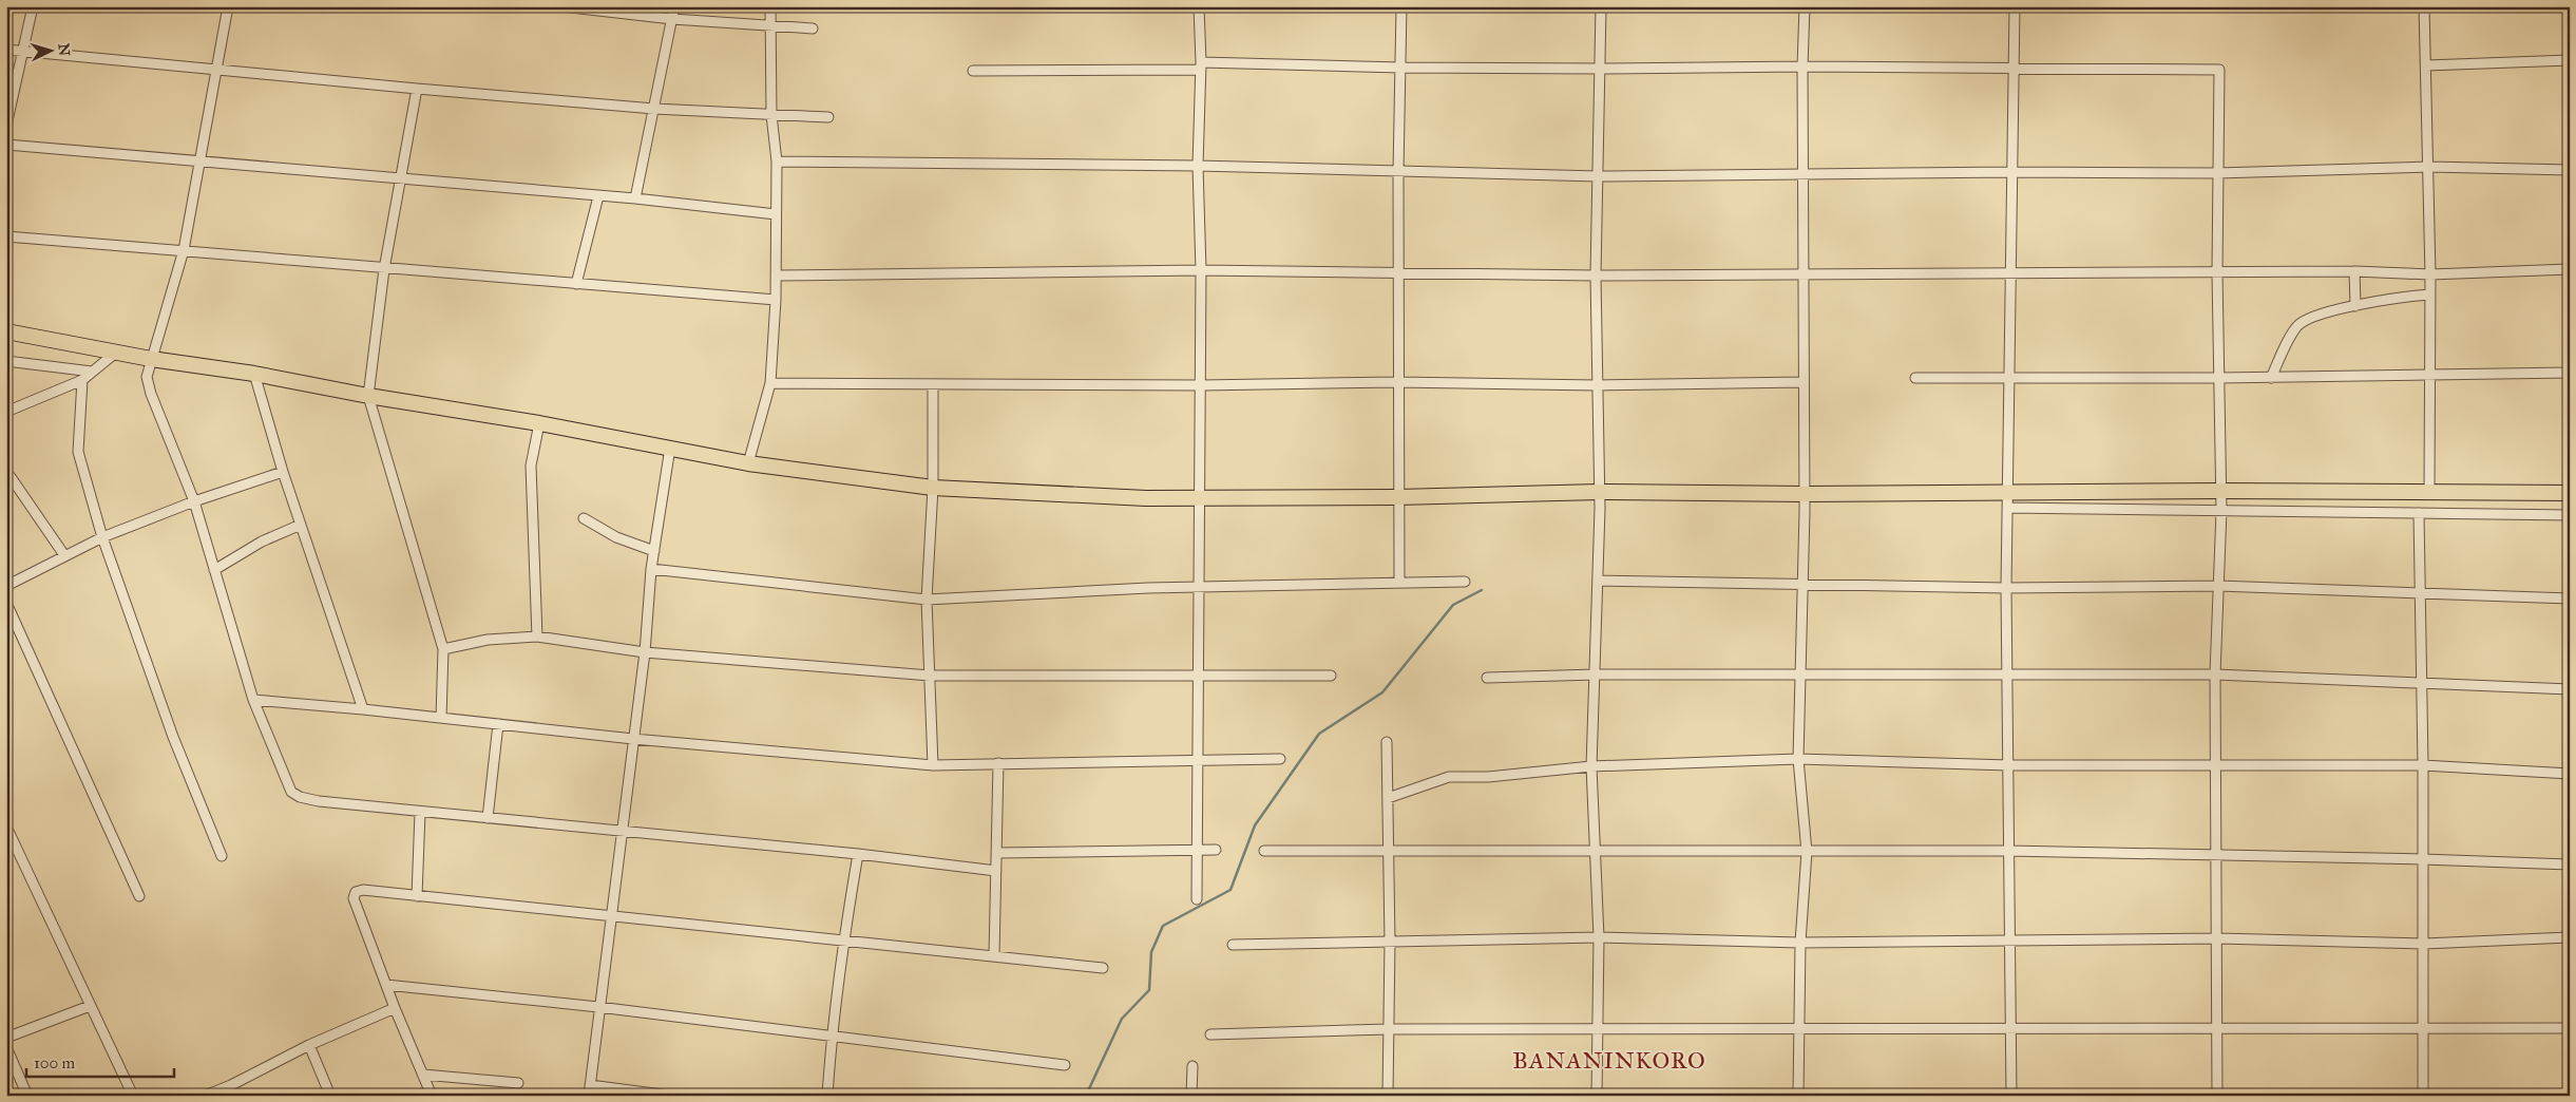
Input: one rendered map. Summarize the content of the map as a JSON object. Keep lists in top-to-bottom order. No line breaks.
{"districts":["BANANINKORO"],"scale_bar":"100 m","north":"right"}
